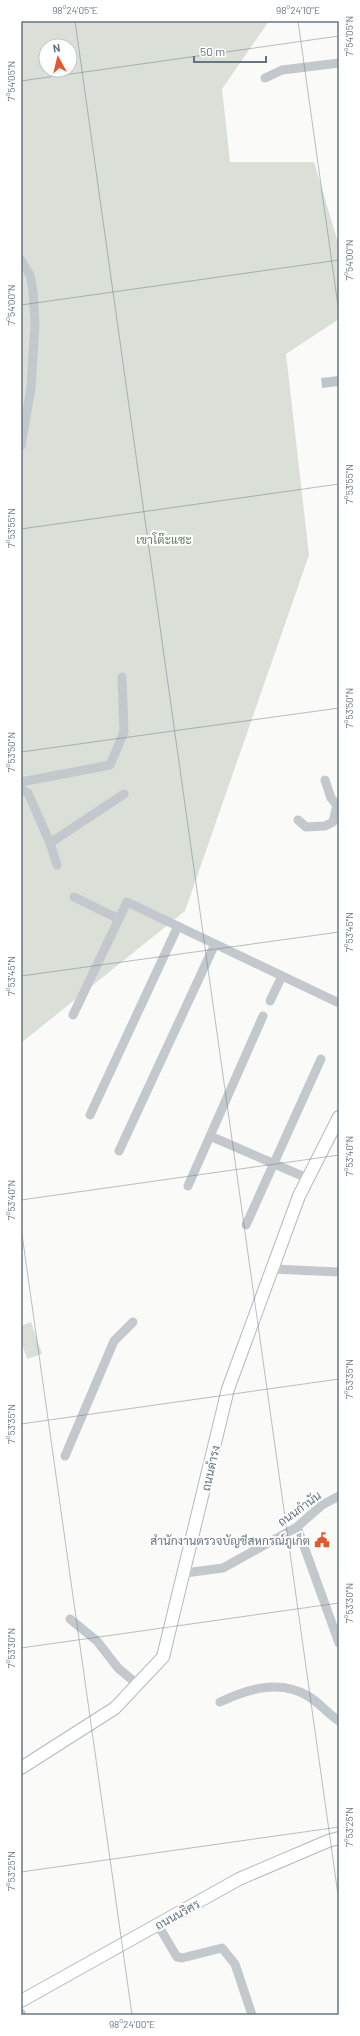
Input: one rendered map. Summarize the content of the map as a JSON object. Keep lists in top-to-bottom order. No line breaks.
{"streets":{"street":["ถนนดำรง","ถนนกำนัน","ถนนนริศร"]},"crossings":[["ถนนดำรง","ถนนกำนัน"]],"parks":["เขาโต๊ะแซะ"],"places":{"public building":["สำนักงานตรวจบัญชีสหกรณ์ภูเก็ต"]},"scale_bar":"50 m","north":"top","coordinates":["98°24'05\"E","98°24'10\"E","7°54'05\"N","7°54'00\"N","7°53'55\"N","7°53'50\"N","7°53'45\"N","7°53'40\"N","7°53'35\"N","7°53'30\"N","7°53'25\"N","98°24'00\"E"]}
